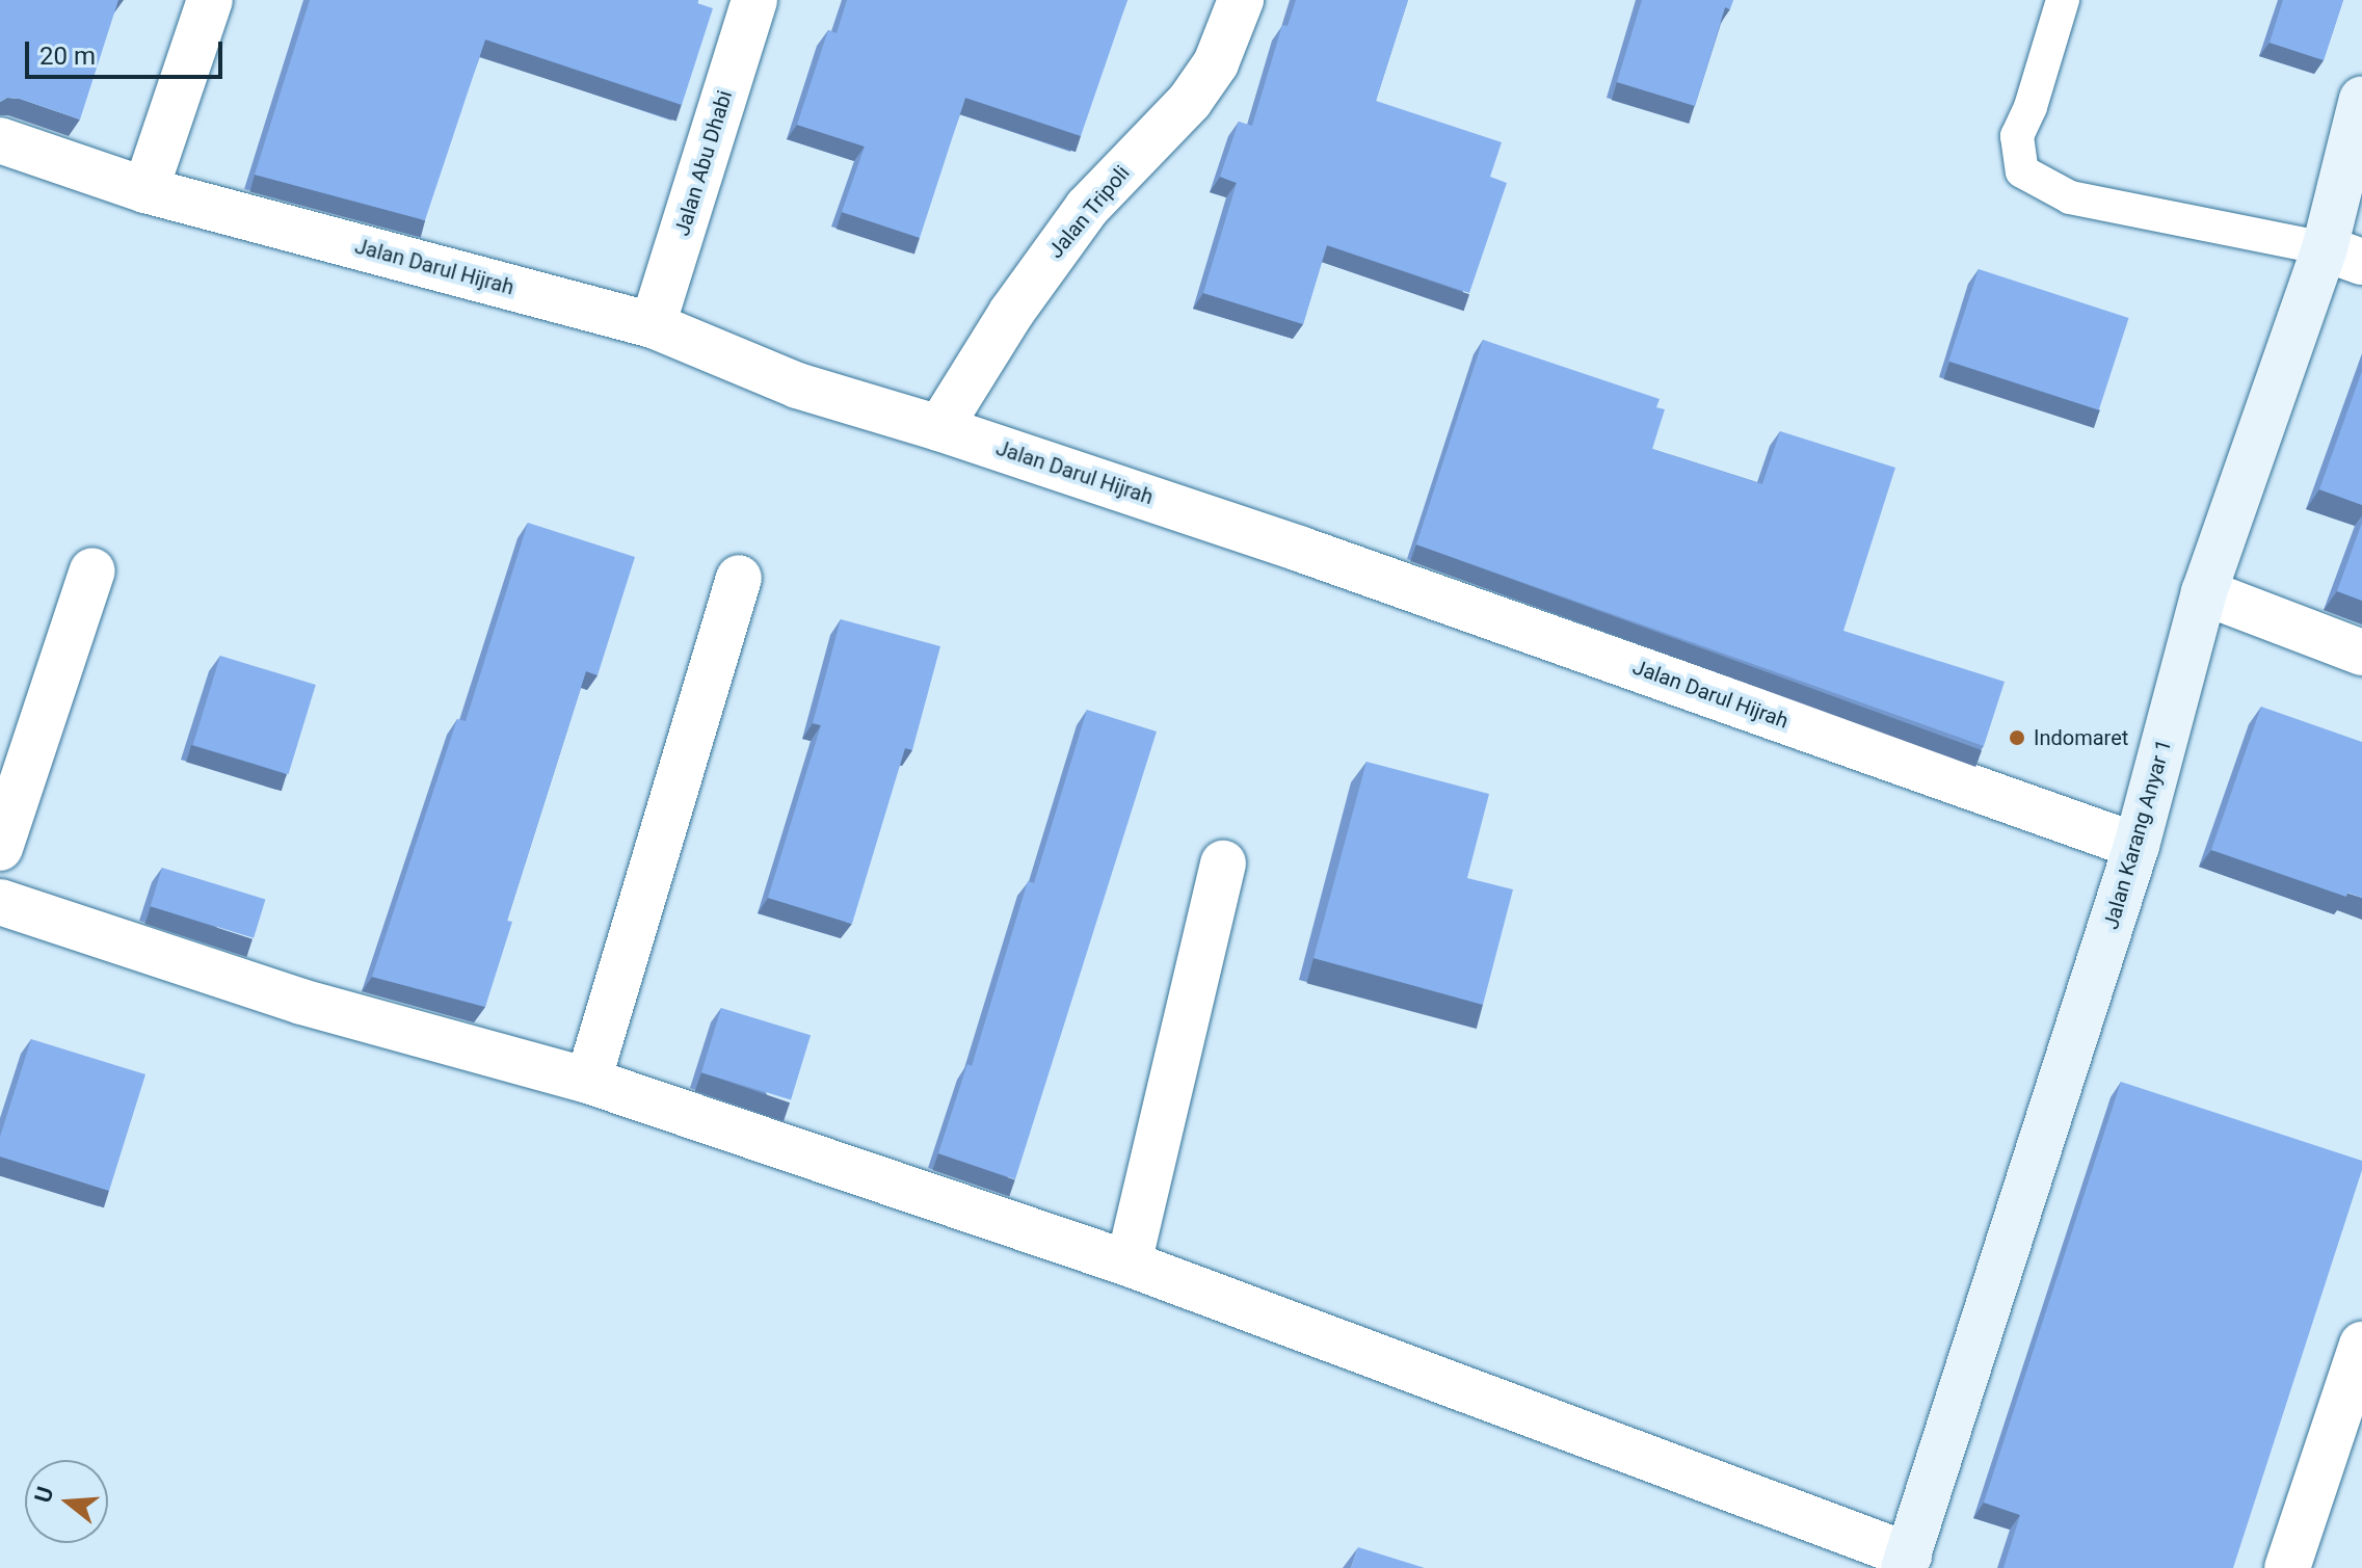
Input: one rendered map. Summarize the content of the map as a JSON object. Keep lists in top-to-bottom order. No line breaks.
{"streets":{"main road":["Jalan Karang Anyar 1"],"street":["Jalan Abu Dhabi","Jalan Tripoli","Jalan Darul Hijrah"]},"crossings":[["Jalan Abu Dhabi","Jalan Darul Hijrah"],["Jalan Tripoli","Jalan Darul Hijrah"],["Jalan Darul Hijrah","Jalan Karang Anyar 1"]],"places":["Indomaret"],"scale_bar":"20 m","north":"left"}
